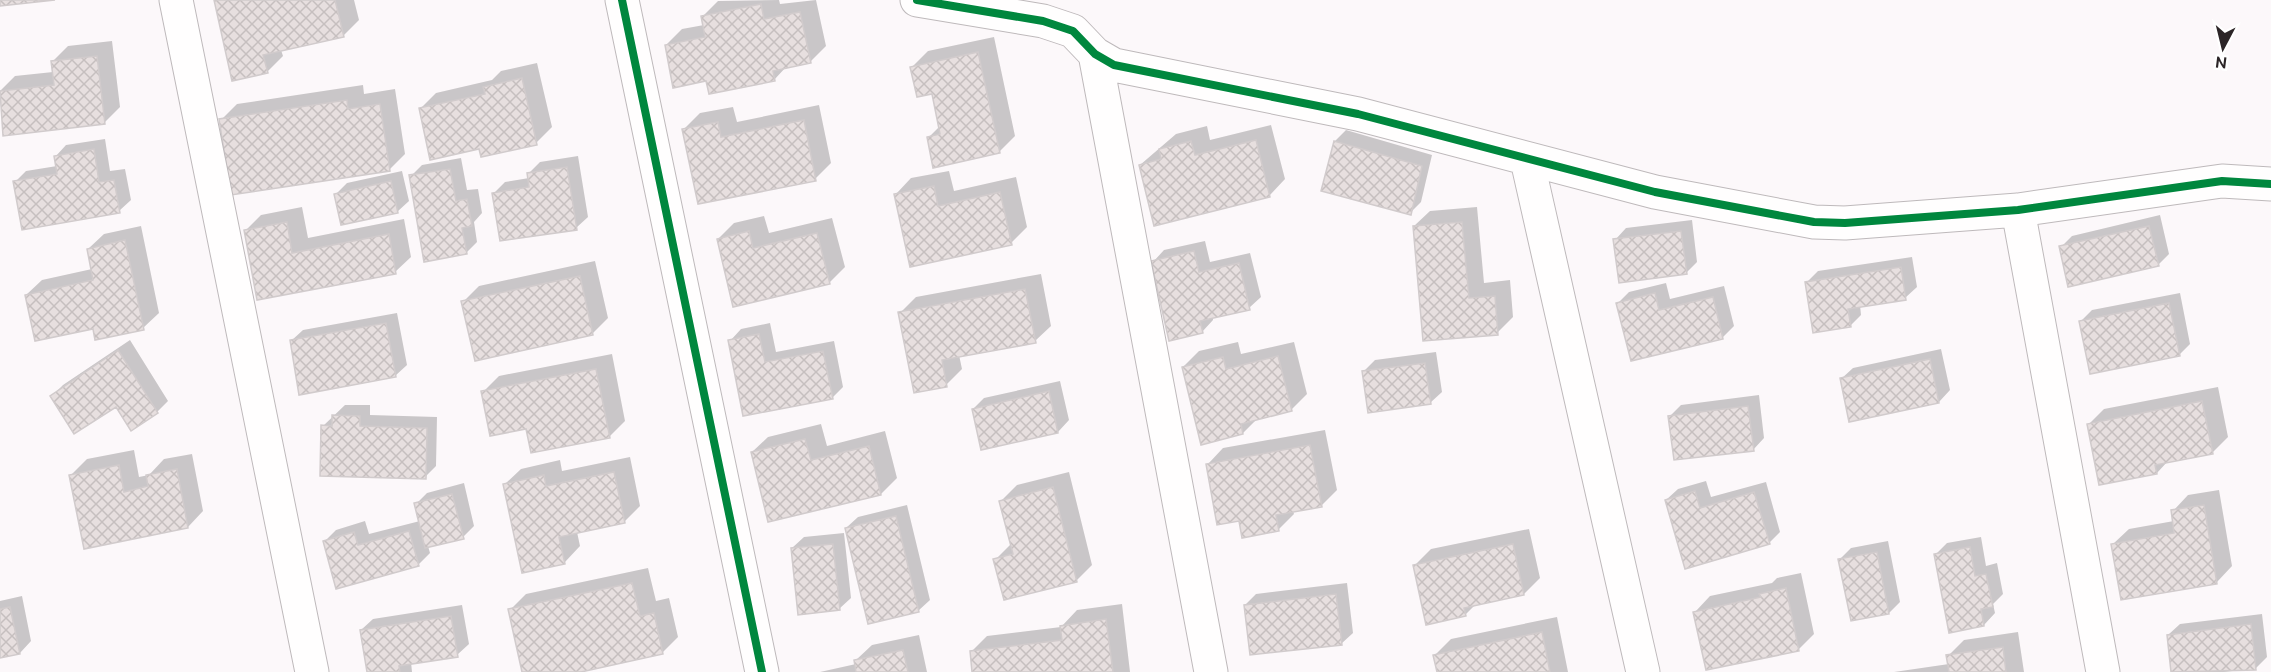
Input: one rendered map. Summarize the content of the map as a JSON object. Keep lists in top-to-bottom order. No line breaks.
{"north":"bottom"}
